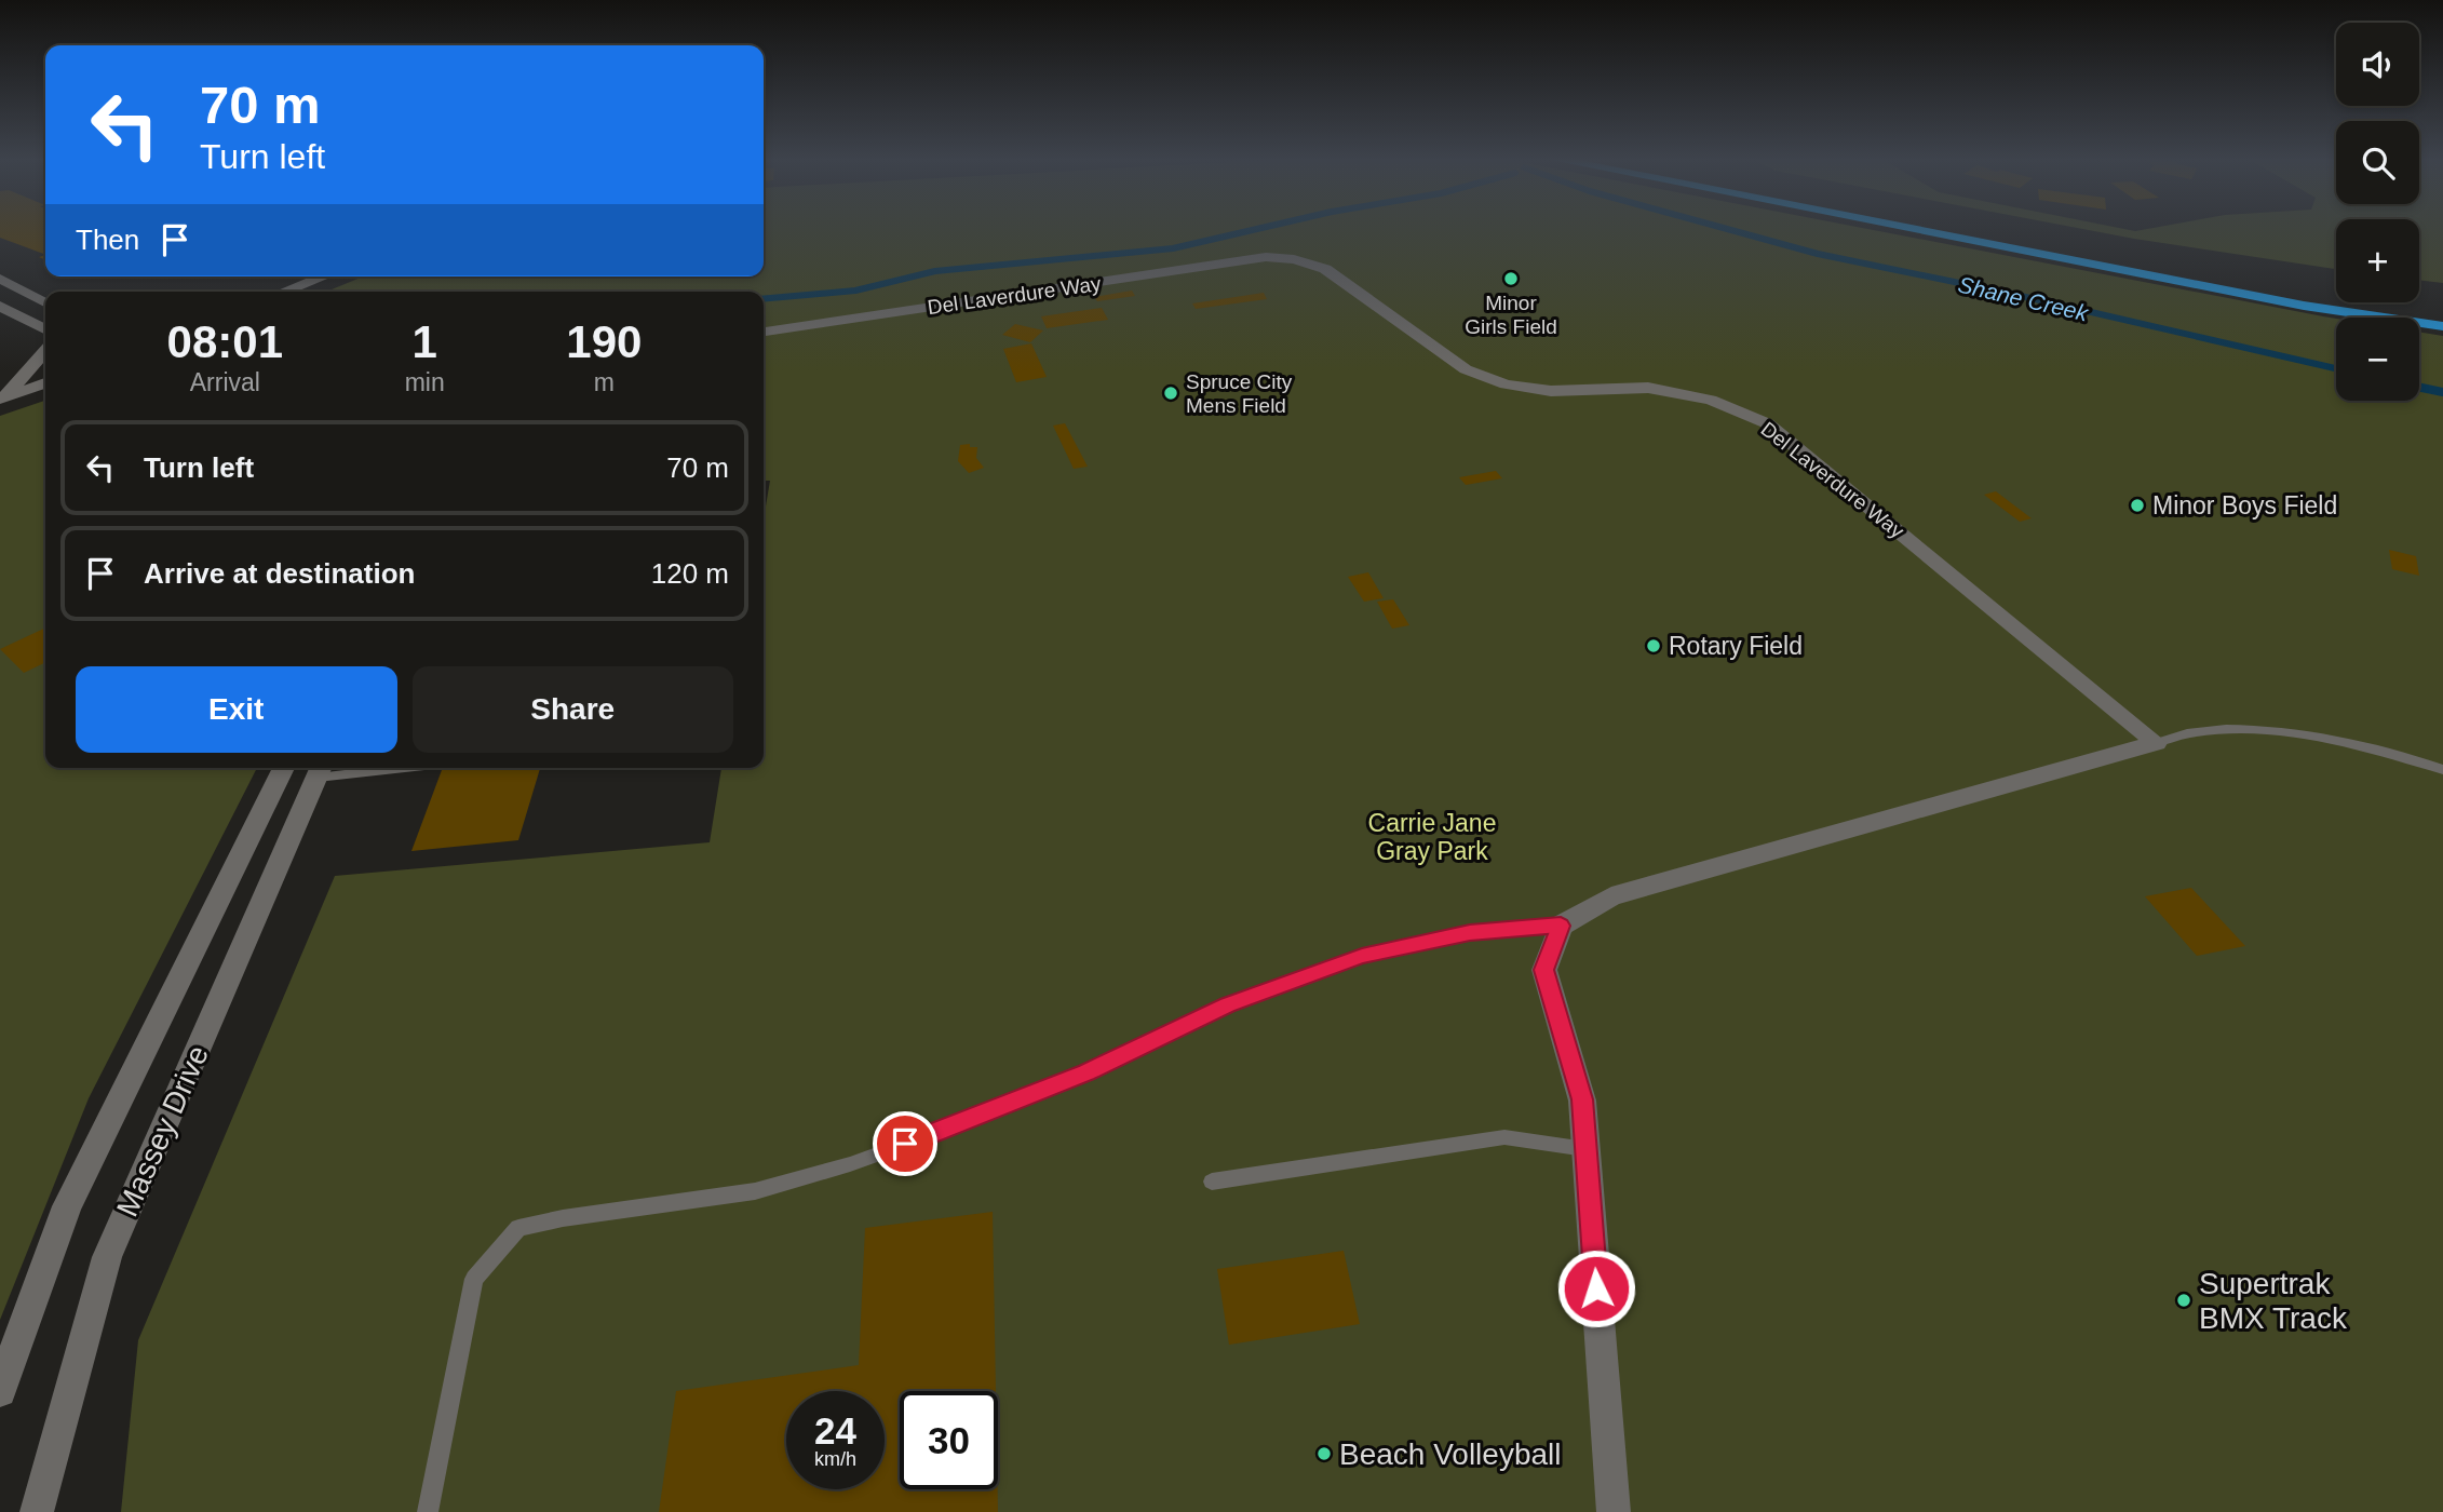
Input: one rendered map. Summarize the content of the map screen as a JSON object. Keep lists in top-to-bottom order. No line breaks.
{"streets":{"street":["Del Laverdure Way","Massey Drive"]},"water":["Shane Creek"],"parks":["Carrie Jane Gray Park"],"places":["Minor Girls Field","Spruce City Mens Field","Minor Boys Field","Rotary Field","Supertrak BMX Track","Beach Volleyball"],"page":{"map_buttons":["+","−"],"turn":["70 m","Turn left"],"then":"Then","eta":["08:01","Arrival","1","min","190","m"],"list":[{"name":"Turn left","value":"70 m"},{"name":"Arrive at destination","value":"120 m"}],"buttons":["Exit","Share"],"speed":"24 km/h","limit":"30"}}
